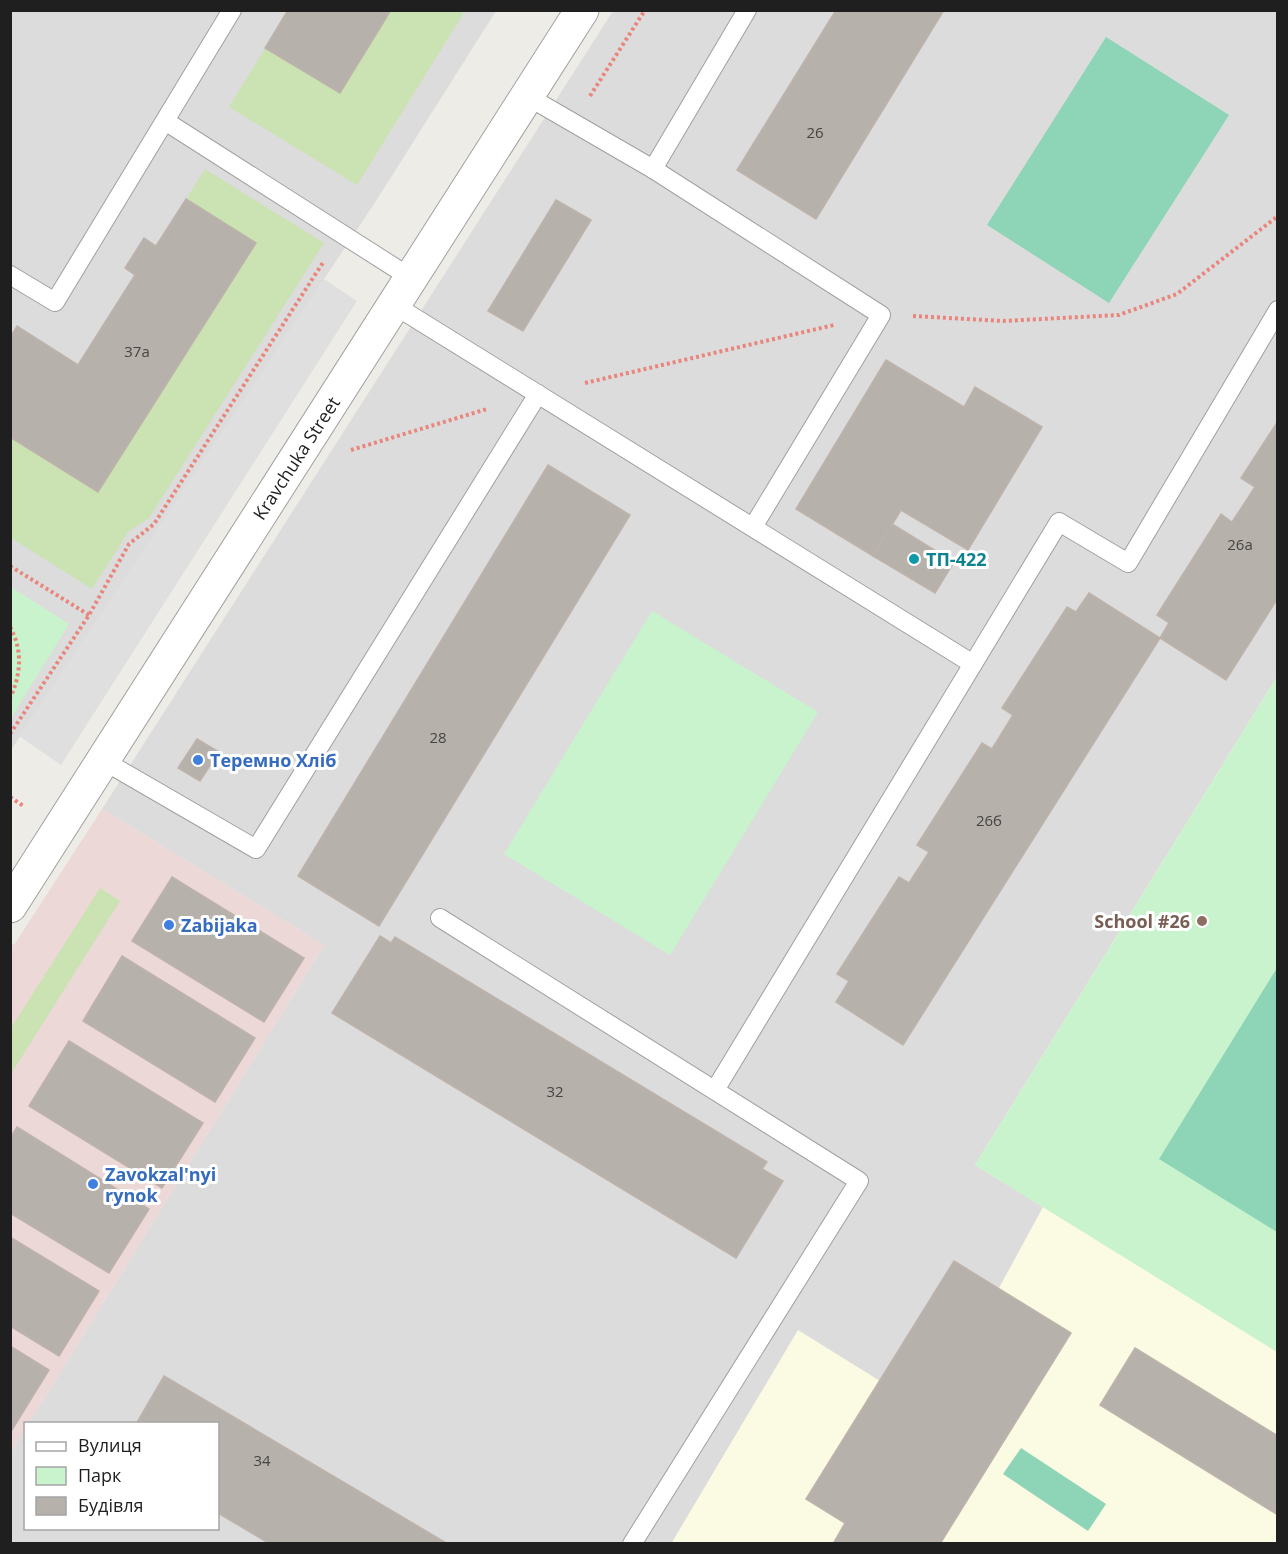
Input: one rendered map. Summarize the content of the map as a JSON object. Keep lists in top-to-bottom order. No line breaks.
{"streets":{"street":["Kravchuka Street"]},"places":["ТП-422","Теремно Хліб","School #26","Zabijaka","Zavokzal'nyi rynok"],"house_numbers":["26","37а","26а","28","26б","32","34"],"legend":["Вулиця","Парк","Будівля"]}
